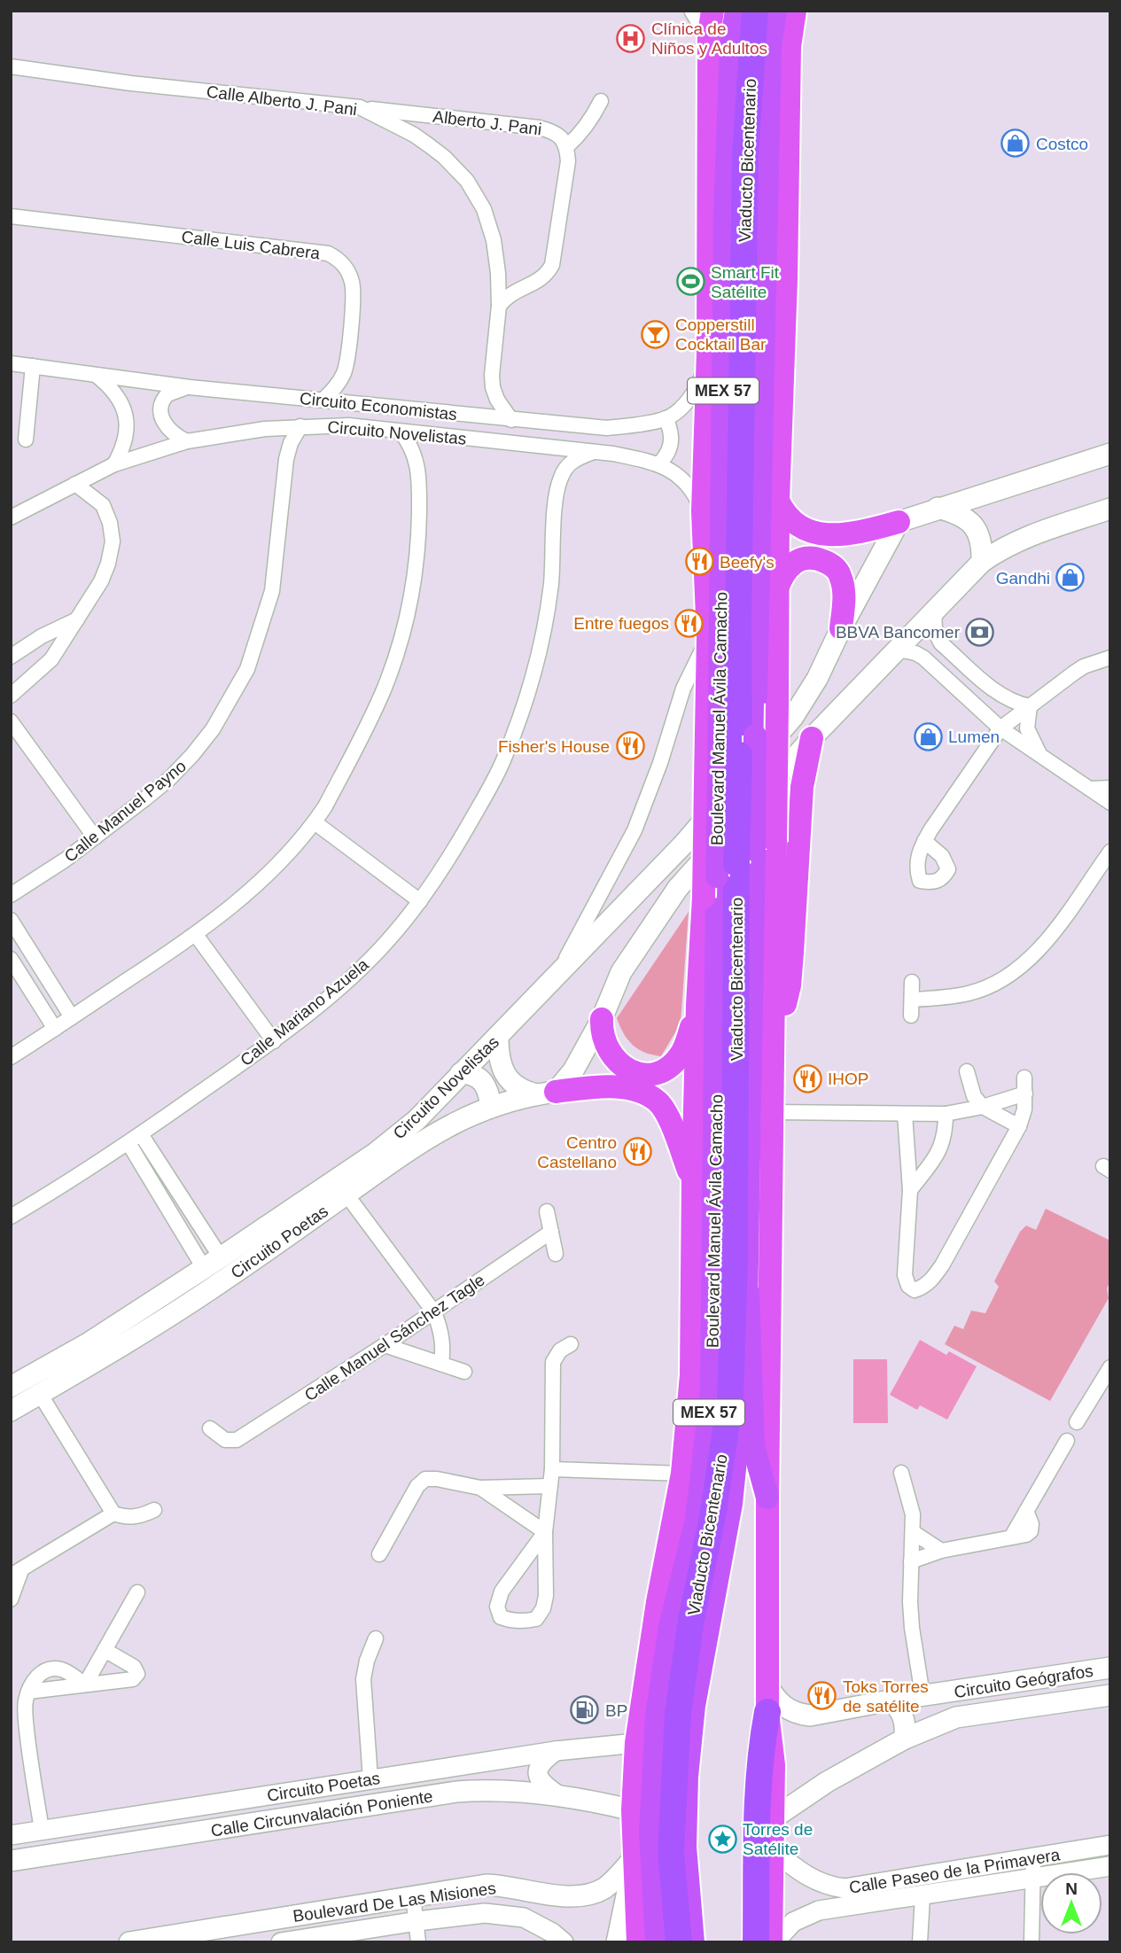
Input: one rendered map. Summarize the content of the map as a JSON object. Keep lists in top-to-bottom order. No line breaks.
{"streets":{"highway":["Viaducto Bicentenario","MEX 57","Boulevard Manuel Ávila Camacho"],"main road":["Circuito Novelistas","Circuito Poetas","Circuito Geógrafos","Calle Circunvalación Poniente","Boulevard De Las Misiones"],"street":["Calle Alberto J. Pani","Alberto J. Pani","Calle Luis Cabrera","Circuito Economistas","Calle Manuel Payno","Calle Mariano Azuela","Calle Manuel Sánchez Tagle","Calle Paseo de la Primavera"]},"crossings":[["Calle Alberto J. Pani","Alberto J. Pani"],["Calle Alberto J. Pani","Circuito Economistas"],["Viaducto Bicentenario","MEX 57"],["Viaducto Bicentenario","Boulevard Manuel Ávila Camacho"],["Calle Luis Cabrera","Circuito Economistas"],["Circuito Novelistas","Boulevard Manuel Ávila Camacho"],["Circuito Novelistas","Calle Manuel Payno"],["Circuito Novelistas","Calle Mariano Azuela"],["Boulevard Manuel Ávila Camacho","Circuito Poetas"],["Boulevard Manuel Ávila Camacho","Circuito Geógrafos"],["Boulevard Manuel Ávila Camacho","Calle Circunvalación Poniente"],["Boulevard Manuel Ávila Camacho","Calle Paseo de la Primavera"],["Boulevard Manuel Ávila Camacho","Boulevard De Las Misiones"]],"places":{"hospital":["Clínica de Niños y Adultos"],"shop":["Costco","Gandhi","Lumen"],"sports":["Smart Fit Satélite"],"bar":["Copperstill Cocktail Bar"],"restaurant":["Beefy's","Entre fuegos","Fisher's House","IHOP","Centro Castellano","Toks Torres de satélite"],"bank":["BBVA Bancomer"],"fuel station":["BP"],"place":["Torres de Satélite"]},"north":"top"}
